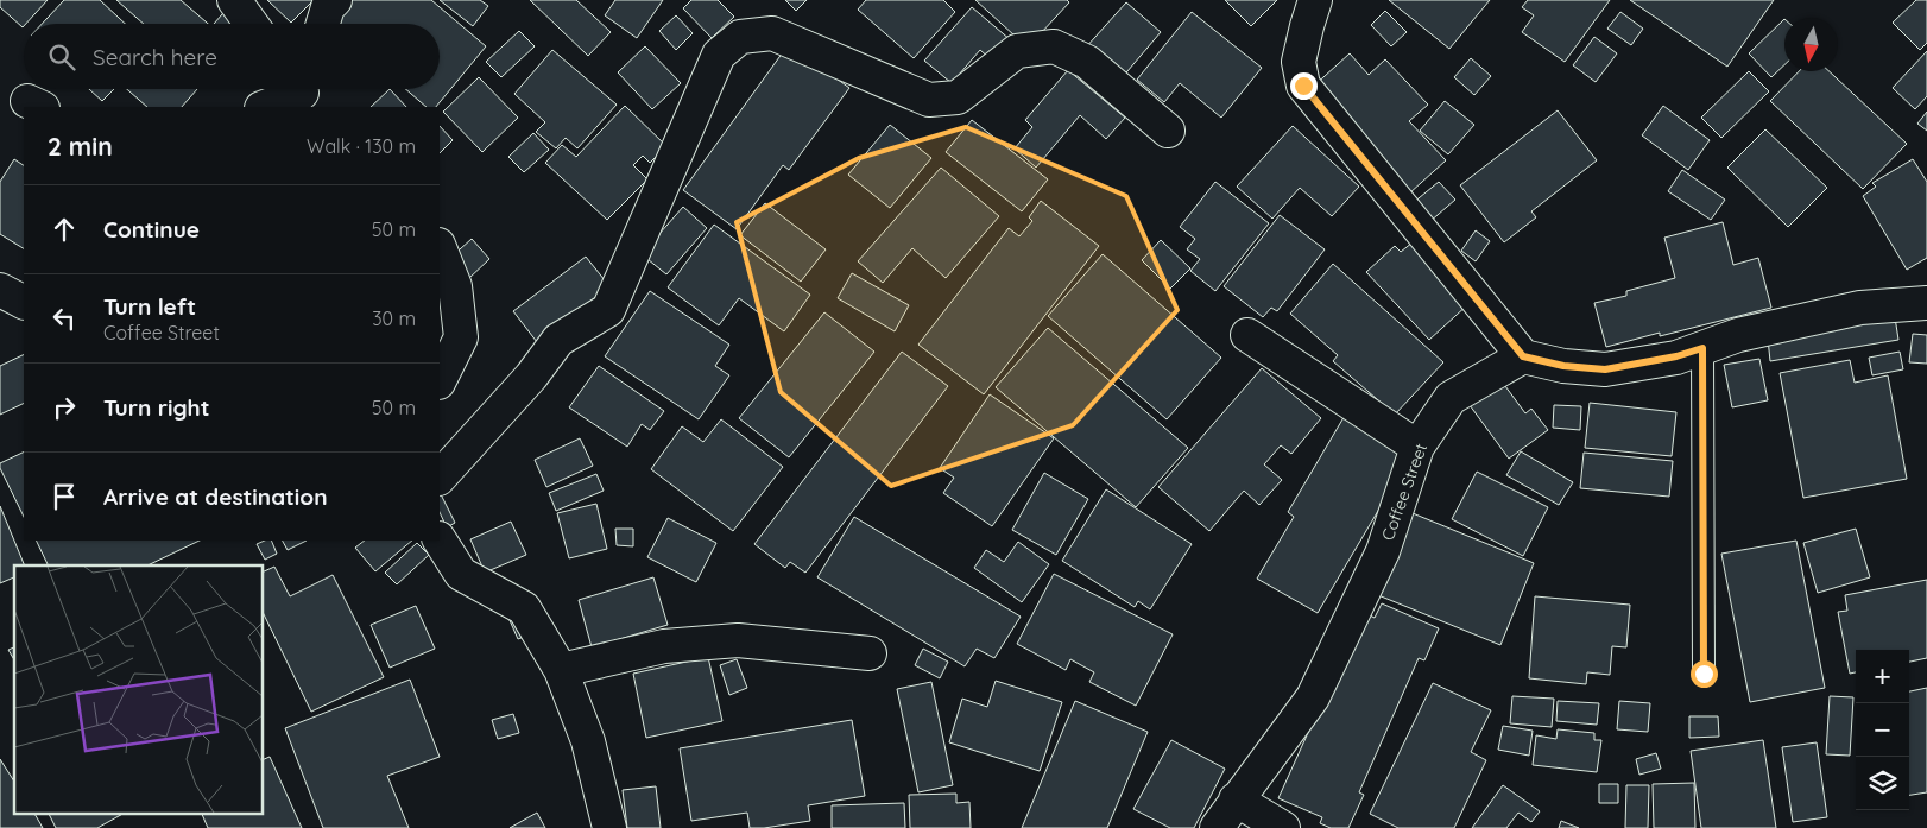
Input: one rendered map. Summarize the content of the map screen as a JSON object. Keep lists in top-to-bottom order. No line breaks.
{"streets":{"street":["Coffee Street"]},"north":"bottom","page":{"search":"Search here","heading":["2 min","Walk · 130 m"],"list":[["Continue","50 m"],["Turn left","Coffee Street","30 m"],["Turn right","50 m"],"Arrive at destination"],"map_buttons":["+","−"]}}
